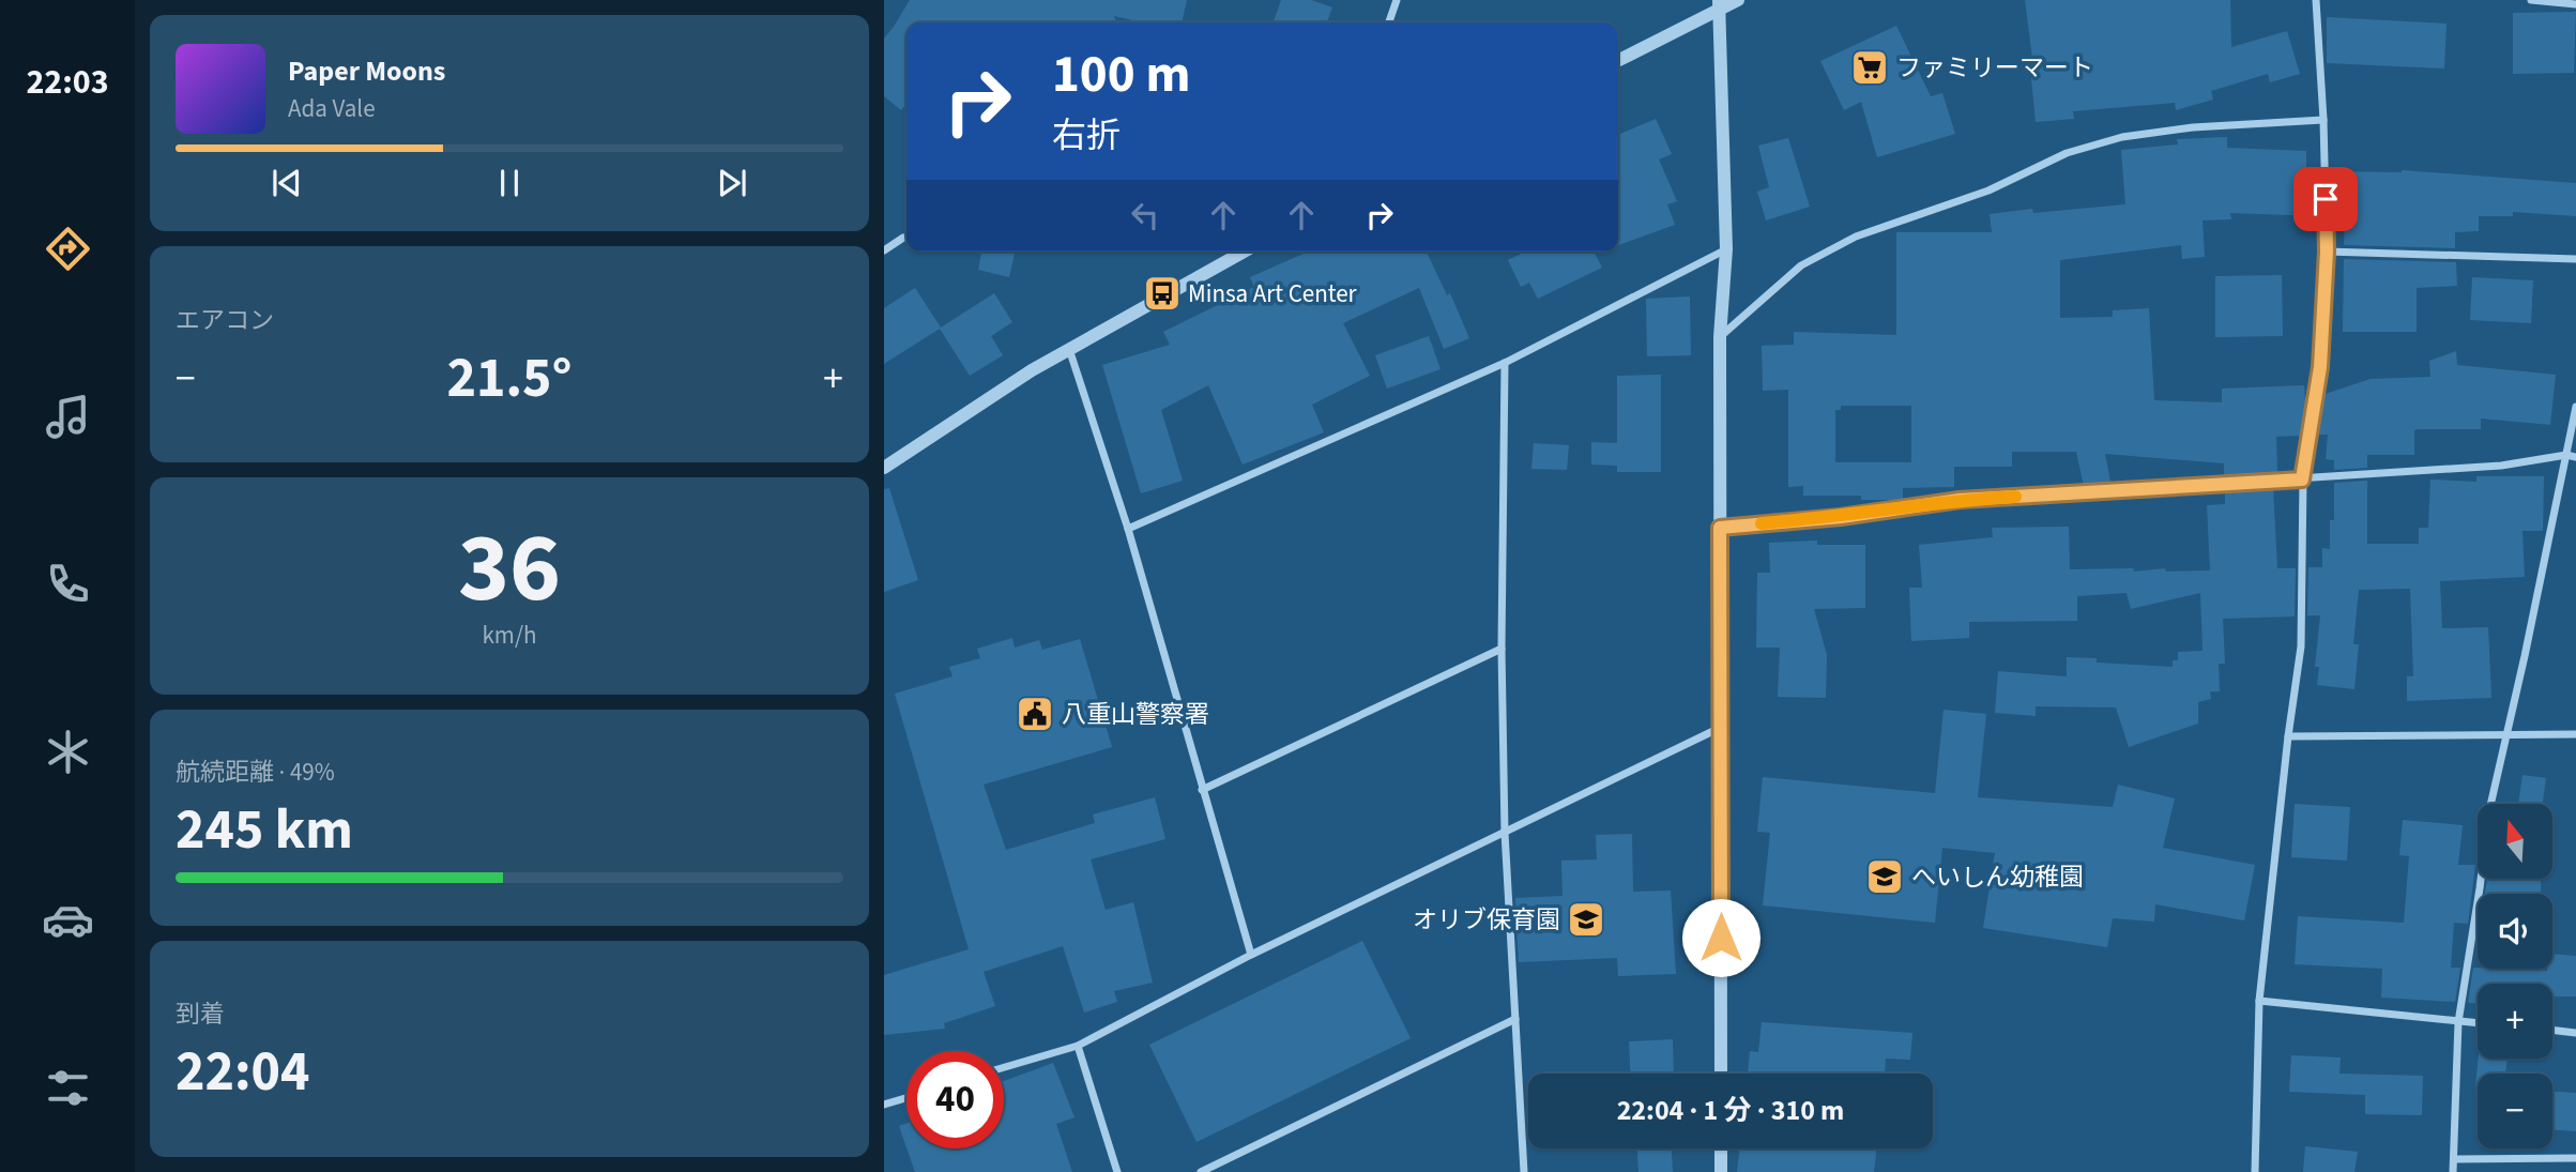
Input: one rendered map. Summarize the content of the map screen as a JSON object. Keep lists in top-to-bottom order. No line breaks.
{"places":{"supermarket":["ファミリーマート"],"bus stop":["Minsa Art Center"],"public building":["八重山警察署"],"school or university":["へいしん幼稚園","オリブ保育園"]},"north":"top","page":{"tabs":"22:03","turn":["100 m","右折"],"song":["Paper Moons","Ada Vale"],"tile":["エアコン",["36","km/h"],["航続距離 · 49%","245 km"],["到着","22:04"]],"heat":["−","21.5°","+"],"map_buttons":["+","−"],"limit":"40","trip":"22:04 · 1 分 · 310 m"}}
